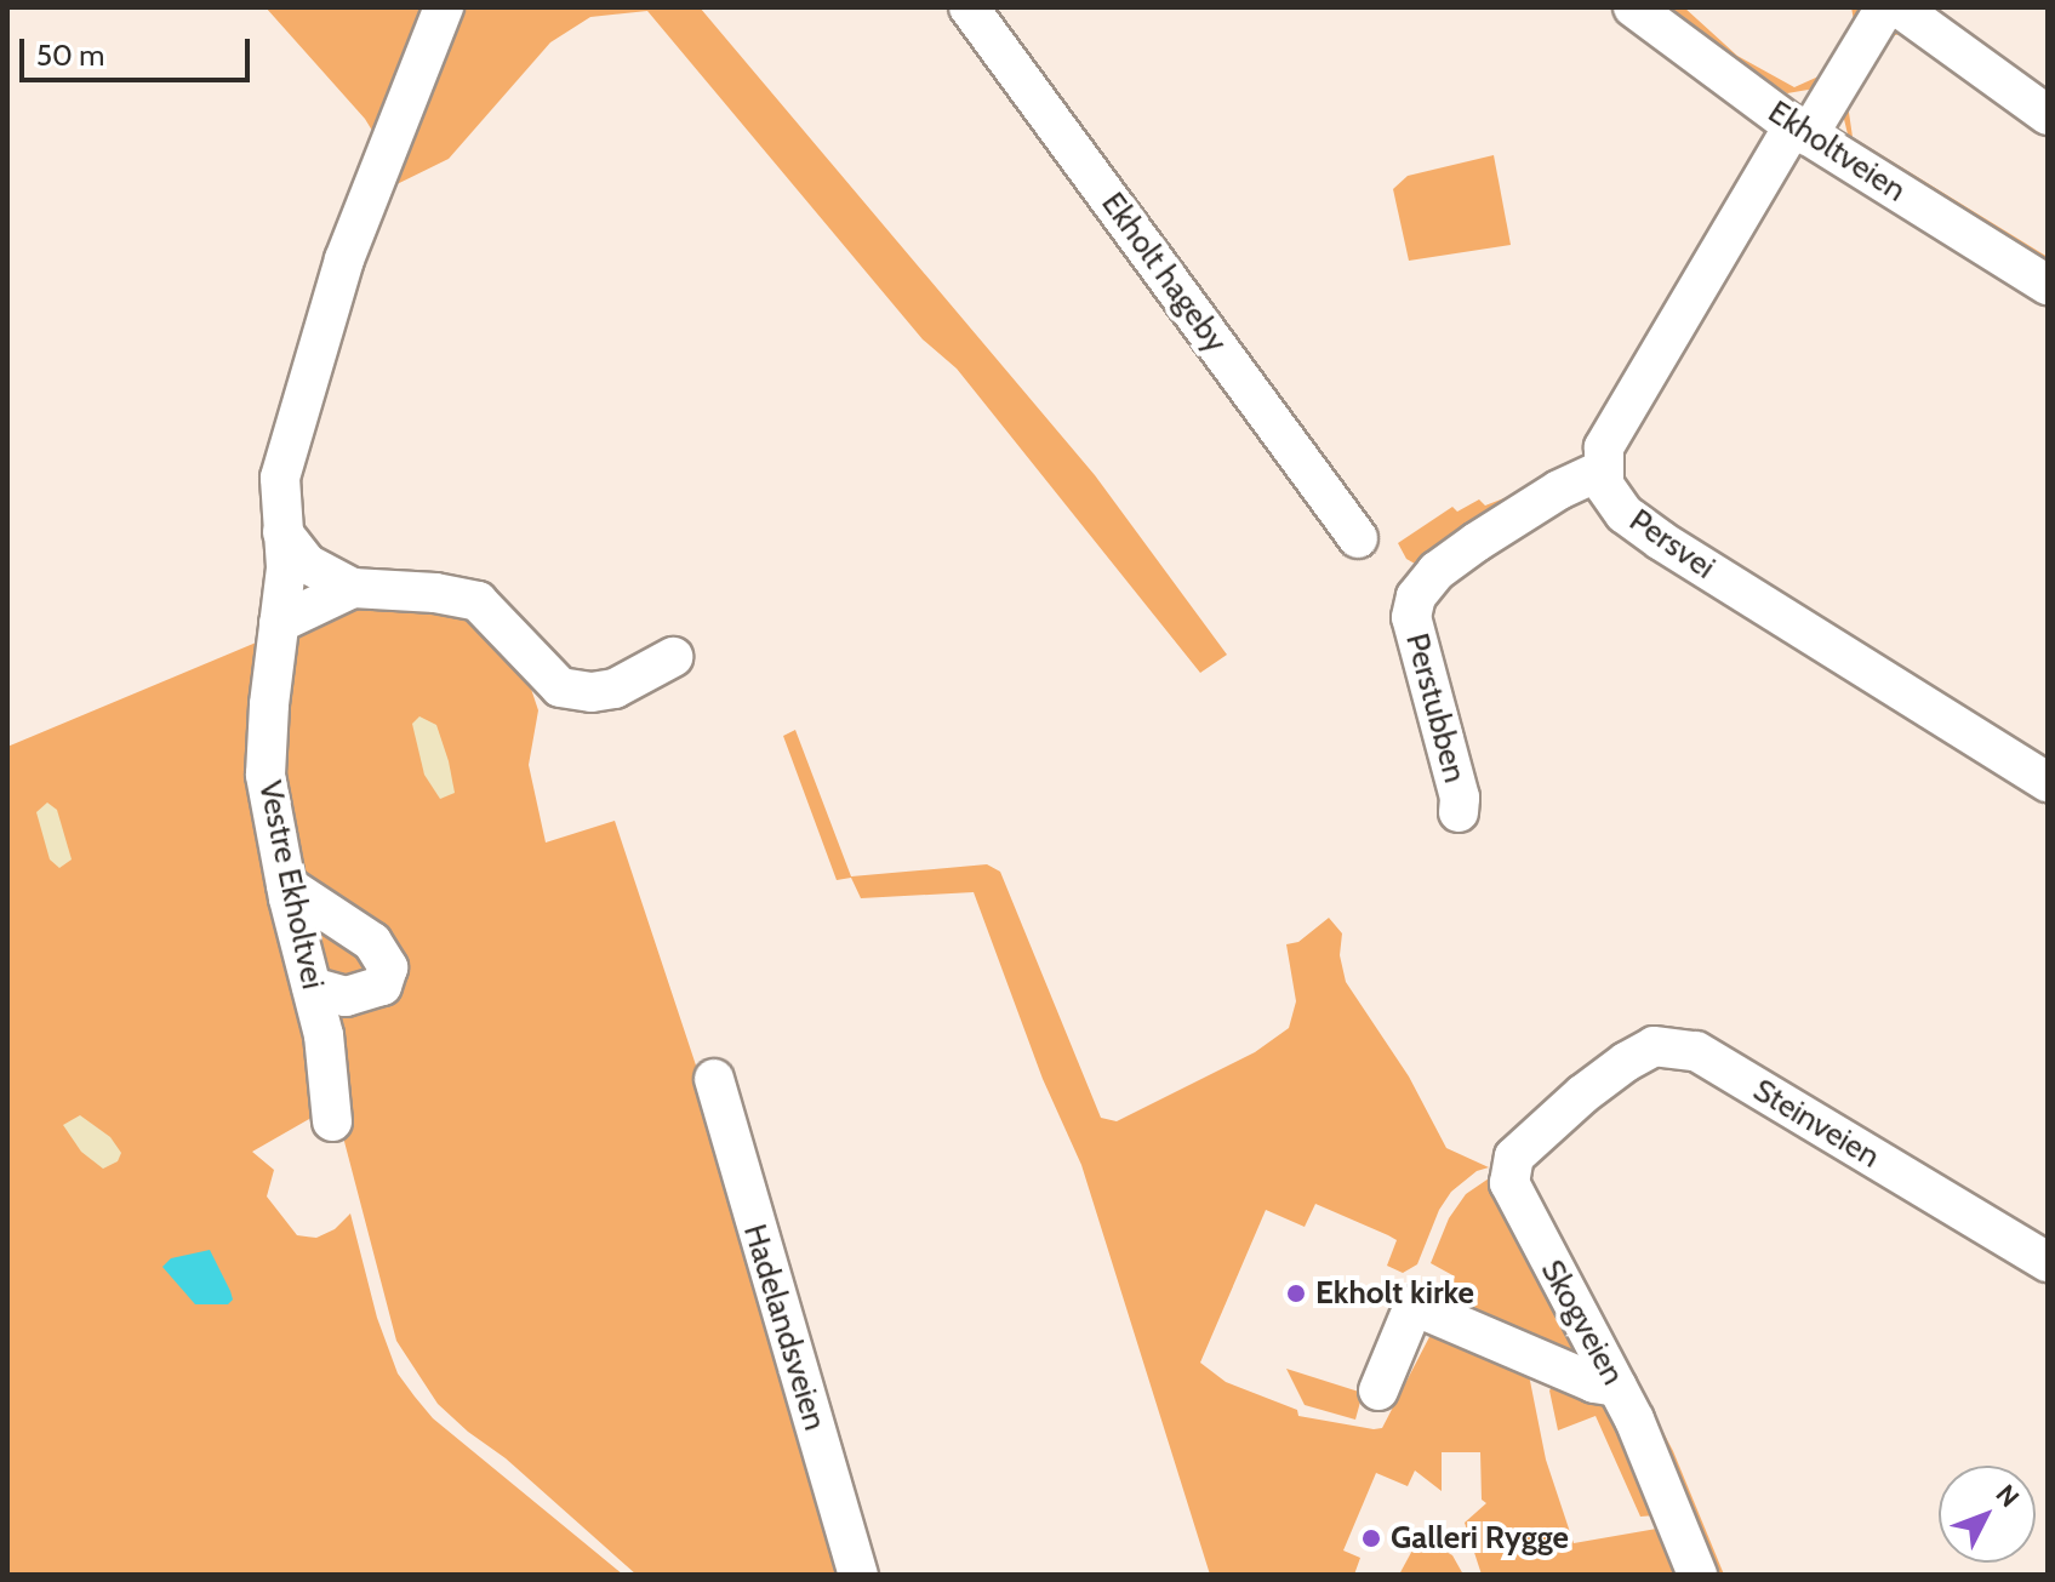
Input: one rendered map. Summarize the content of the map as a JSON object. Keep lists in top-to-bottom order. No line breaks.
{"streets":{"street":["Ekholtveien","Ekholt hageby","Persvei","Perstubben","Vestre Ekholtvei","Steinveien","Skogveien","Hadelandsveien"]},"crossings":[["Persvei","Perstubben"],["Steinveien","Skogveien"]],"places":["Ekholt kirke","Galleri Rygge"],"scale_bar":"50 m","north":"top right"}
